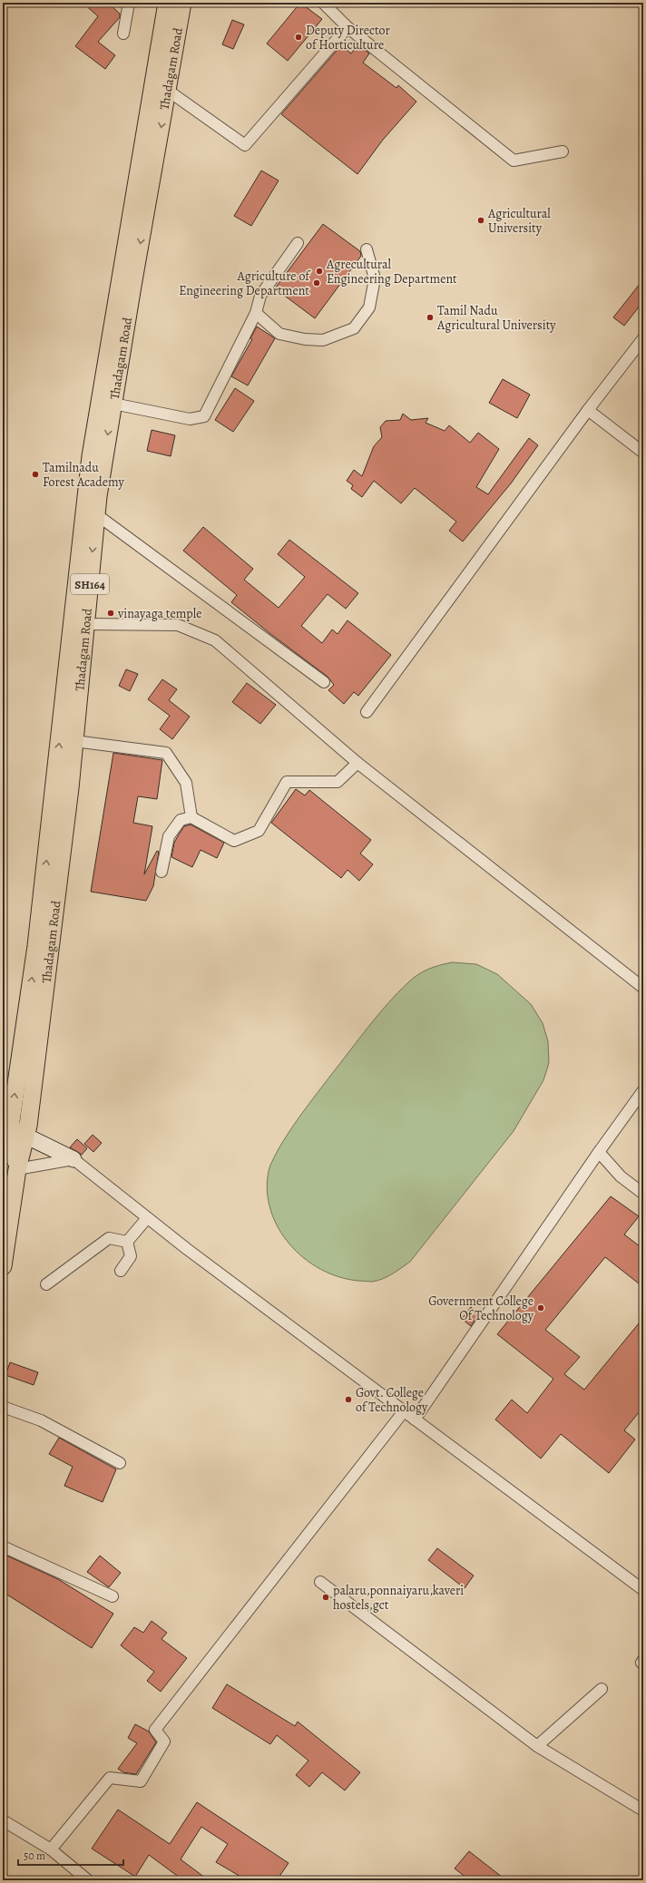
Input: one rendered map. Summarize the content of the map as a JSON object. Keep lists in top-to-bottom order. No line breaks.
{"streets":{"main road":["Thadagam Road","SH164"]},"places":["Deputy Director of Horticulture","Agricultural University","Agrecultural Engineering Department","Agriculture of Engineering Department","Tamil Nadu Agricultural University","Tamilnadu Forest Academy","vinayaga temple","Government College Of Technology","Govt. College of Technology","palaru,ponnaiyaru,kaveri hostels,gct"],"scale_bar":"50 m"}
